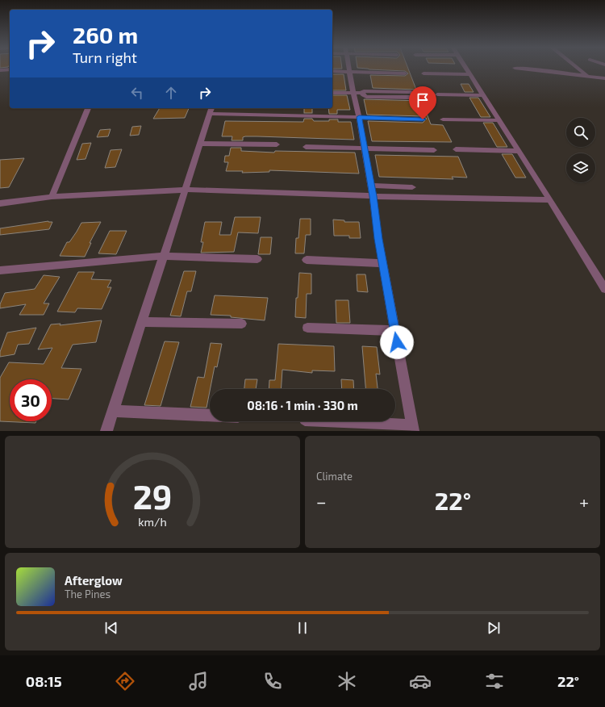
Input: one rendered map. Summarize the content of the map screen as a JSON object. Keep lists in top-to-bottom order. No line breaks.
{"page":{"turn":["260 m","Turn right"],"limit":"30","trip":"08:16 · 1 min · 330 m","tile":"Climate","heat":["−","22°","+"],"song":["Afterglow","The Pines"],"tabs":["08:15","22°"],"gauge":["29","km/h"]}}
